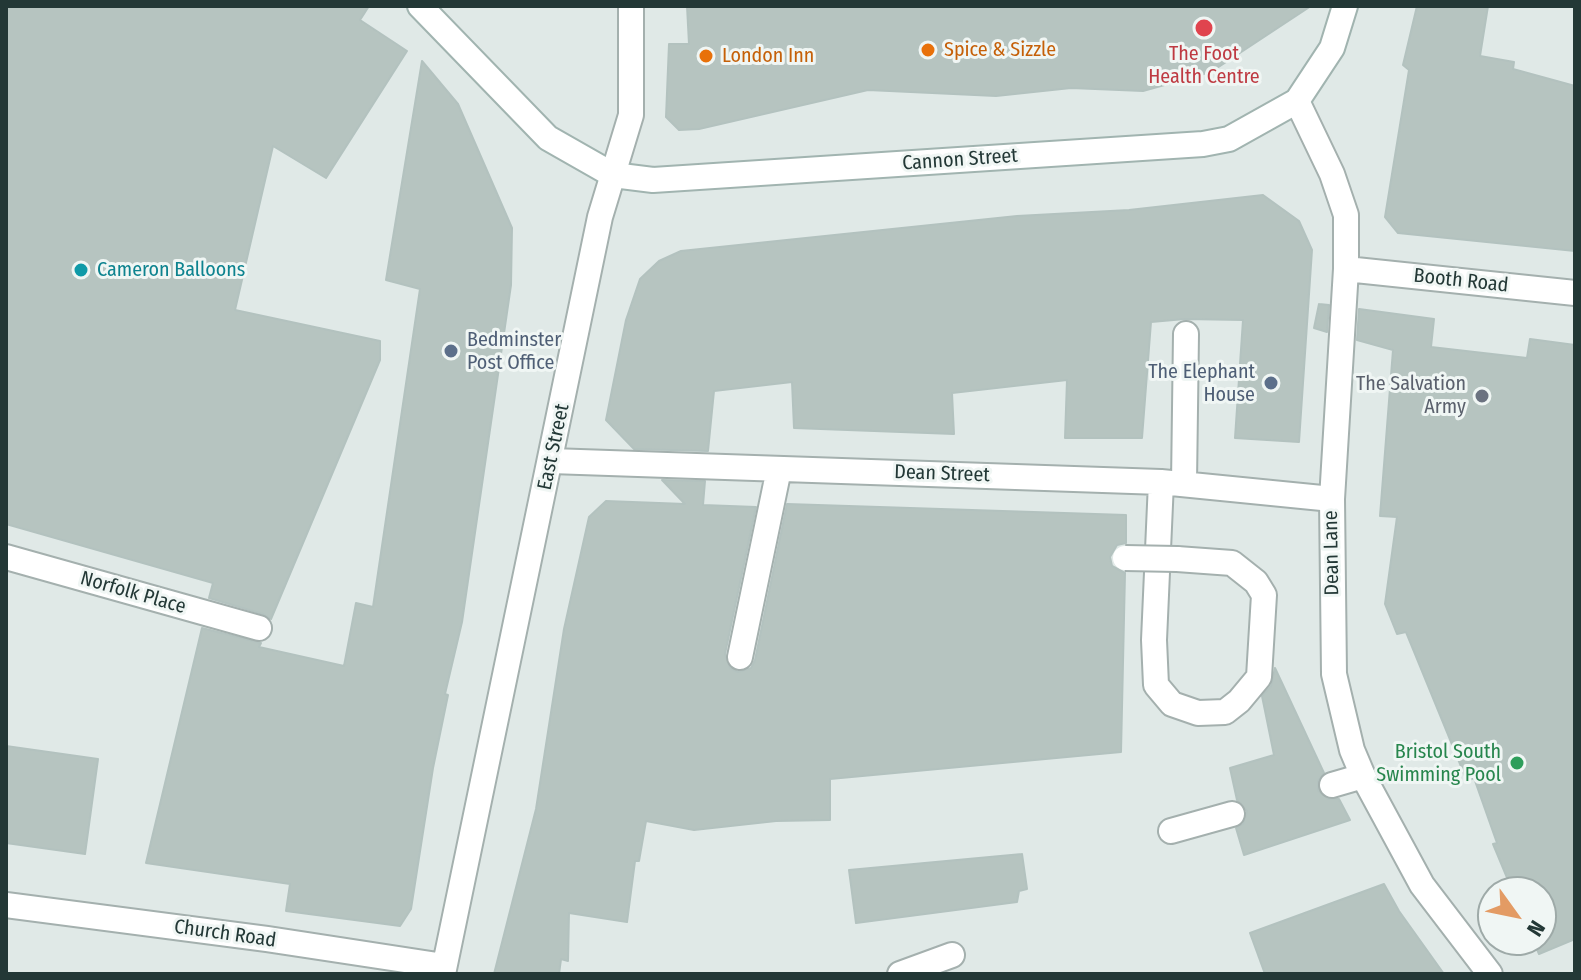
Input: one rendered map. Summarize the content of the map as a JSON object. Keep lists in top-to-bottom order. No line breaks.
{"streets":{"street":["Cannon Street","Booth Road","East Street","Dean Street","Dean Lane","Norfolk Place","Church Road"]},"crossings":[["Cannon Street","East Street"],["Cannon Street","Dean Lane"],["Booth Road","Dean Lane"],["East Street","Dean Street"],["East Street","Church Road"],["Dean Street","Dean Lane"]],"places":["The Foot Health Centre","Spice & Sizzle","London Inn","Cameron Balloons","Bedminster Post Office","The Elephant House","The Salvation Army","Bristol South Swimming Pool"],"north":"bottom right"}
